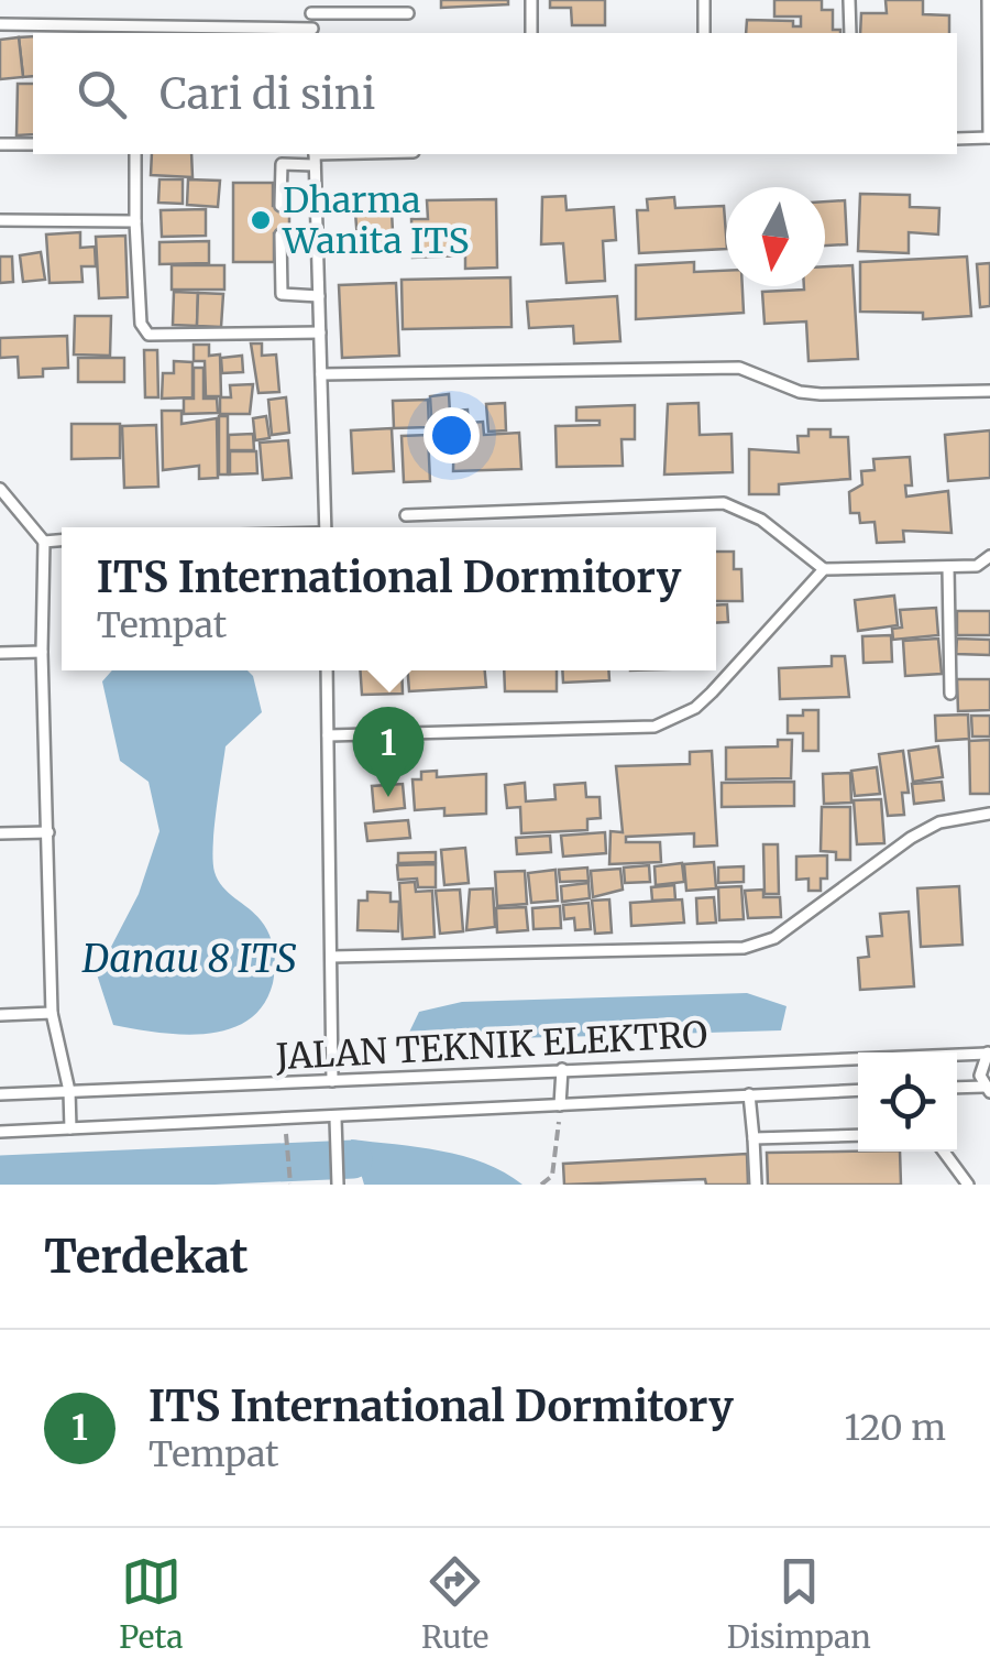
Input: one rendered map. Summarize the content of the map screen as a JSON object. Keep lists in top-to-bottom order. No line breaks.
{"streets":{"lane":["JALAN TEKNIK ELEKTRO"]},"water":["Danau 8 ITS"],"places":["Dharma Wanita ITS"],"north":"bottom","page":{"search":"Cari di sini","popup":["ITS International Dormitory","Tempat"],"pins":"1","heading":"Terdekat","list":[{"mark":"1","name":"ITS International Dormitory","note":"Tempat","value":"120 m"}],"nav":["Peta","Rute","Disimpan"]}}
